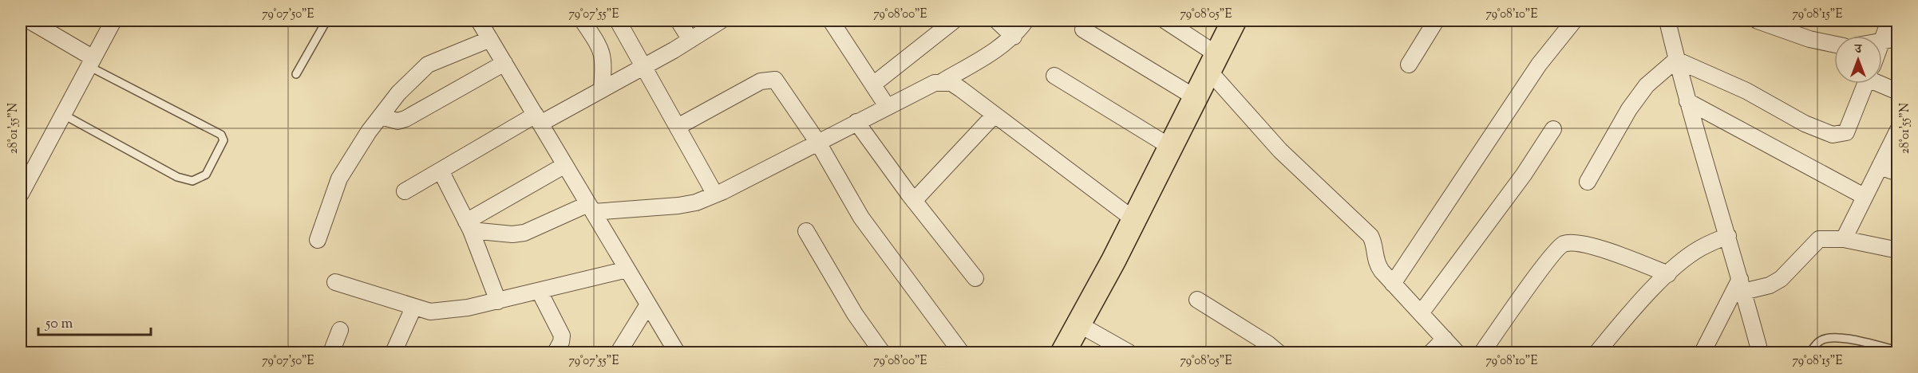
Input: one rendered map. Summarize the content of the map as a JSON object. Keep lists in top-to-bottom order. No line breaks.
{"scale_bar":"50 m","north":"top","coordinates":["79°07'50\"E","79°07'55\"E","79°08'00\"E","79°08'05\"E","79°08'10\"E","79°08'15\"E","28°01'55\"N"]}
